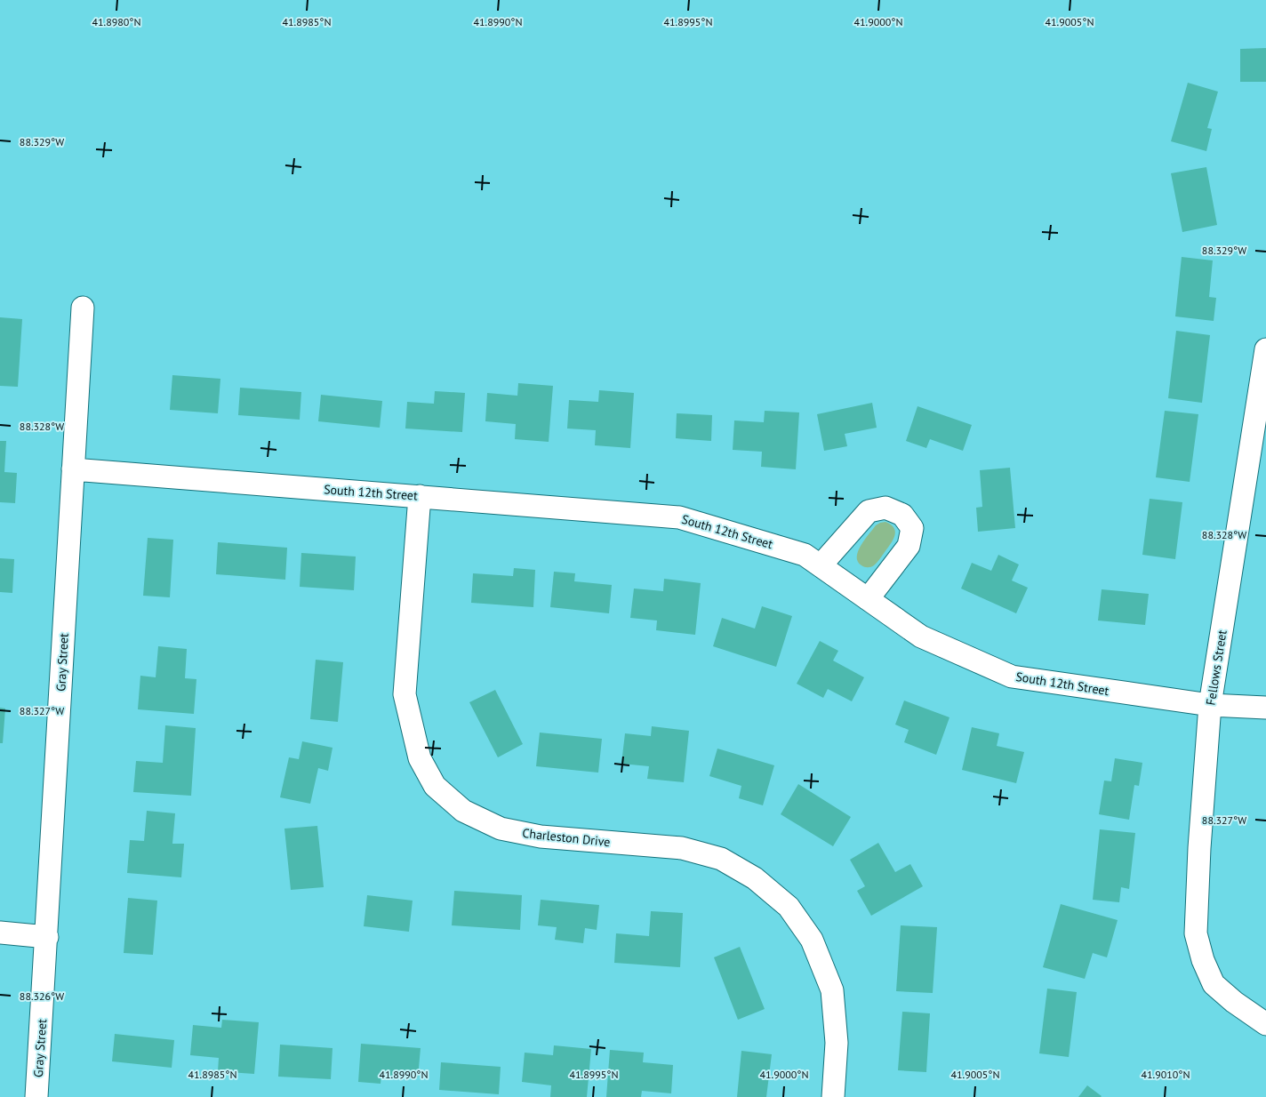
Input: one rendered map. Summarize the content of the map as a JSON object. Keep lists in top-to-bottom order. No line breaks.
{"streets":{"street":["South 12th Street","Gray Street","Fellows Street","Charleston Drive"]},"crossings":[["South 12th Street","Gray Street"],["South 12th Street","Fellows Street"],["South 12th Street","Charleston Drive"]],"coordinates":["41.8980°N","41.8985°N","41.8990°N","41.8995°N","41.9000°N","41.9005°N","88.329°W","88.328°W","88.327°W","88.326°W","41.9010°N"]}
